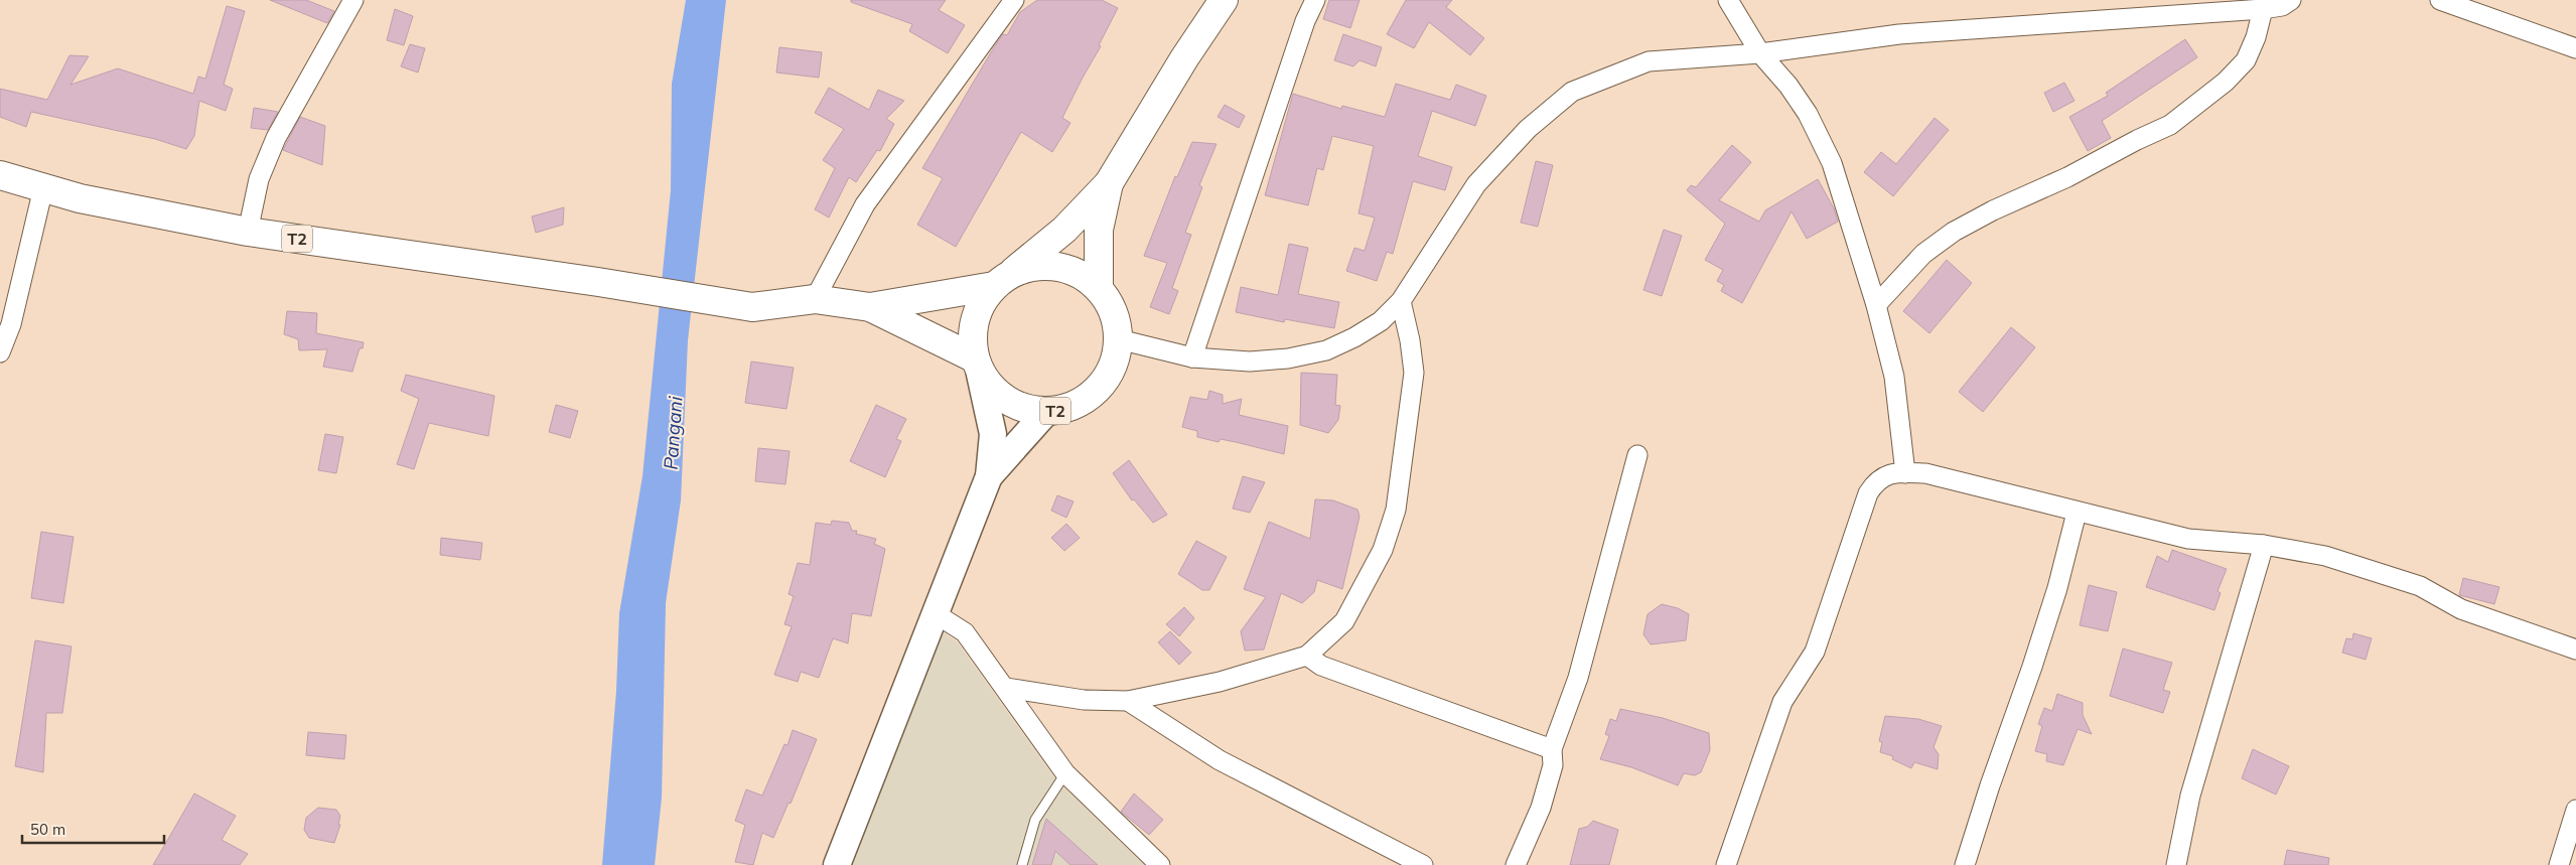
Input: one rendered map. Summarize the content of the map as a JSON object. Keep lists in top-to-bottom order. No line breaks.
{"streets":{"highway":["T2"]},"water":["Pangani"],"scale_bar":"50 m"}
